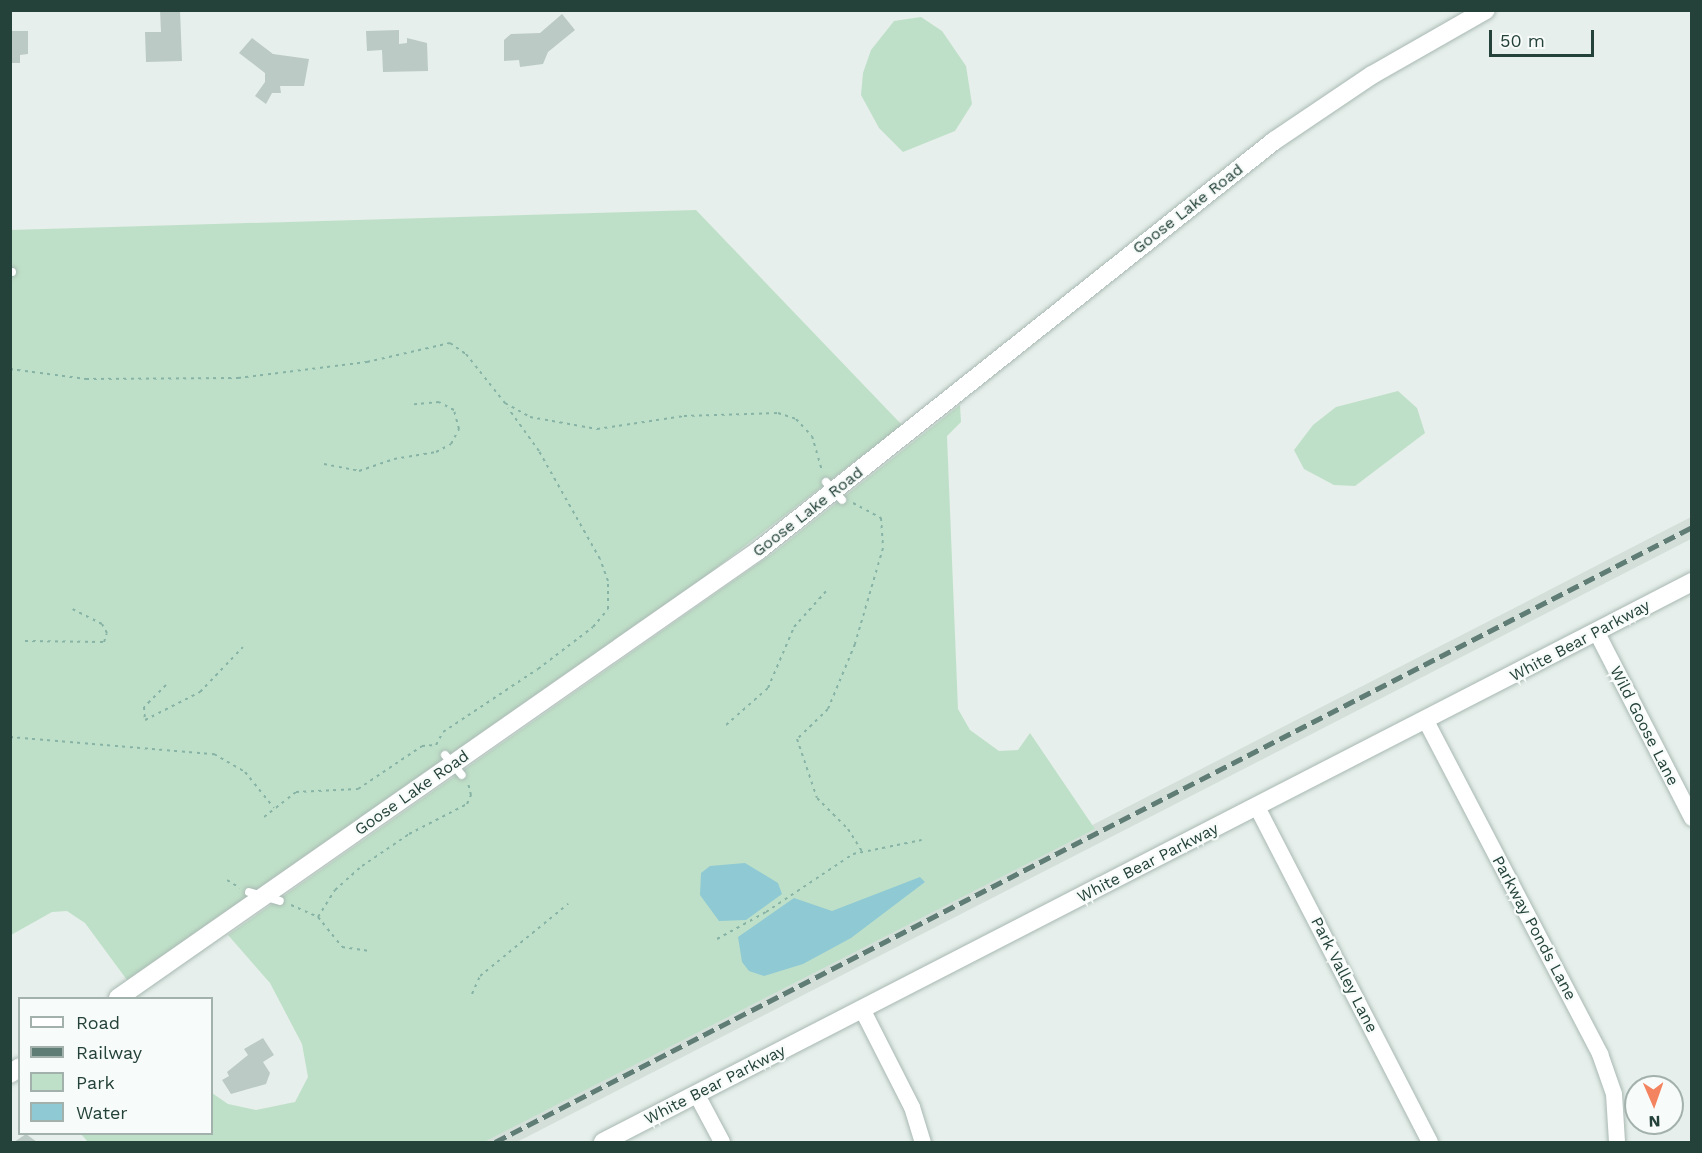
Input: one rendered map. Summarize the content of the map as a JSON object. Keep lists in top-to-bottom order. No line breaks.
{"streets":{"street":["Goose Lake Road","White Bear Parkway","Wild Goose Lane","Parkway Ponds Lane","Park Valley Lane"]},"crossings":[["White Bear Parkway","Wild Goose Lane"],["White Bear Parkway","Parkway Ponds Lane"],["White Bear Parkway","Park Valley Lane"]],"legend":["Road","Railway","Park","Water"],"scale_bar":"50 m","north":"bottom"}
